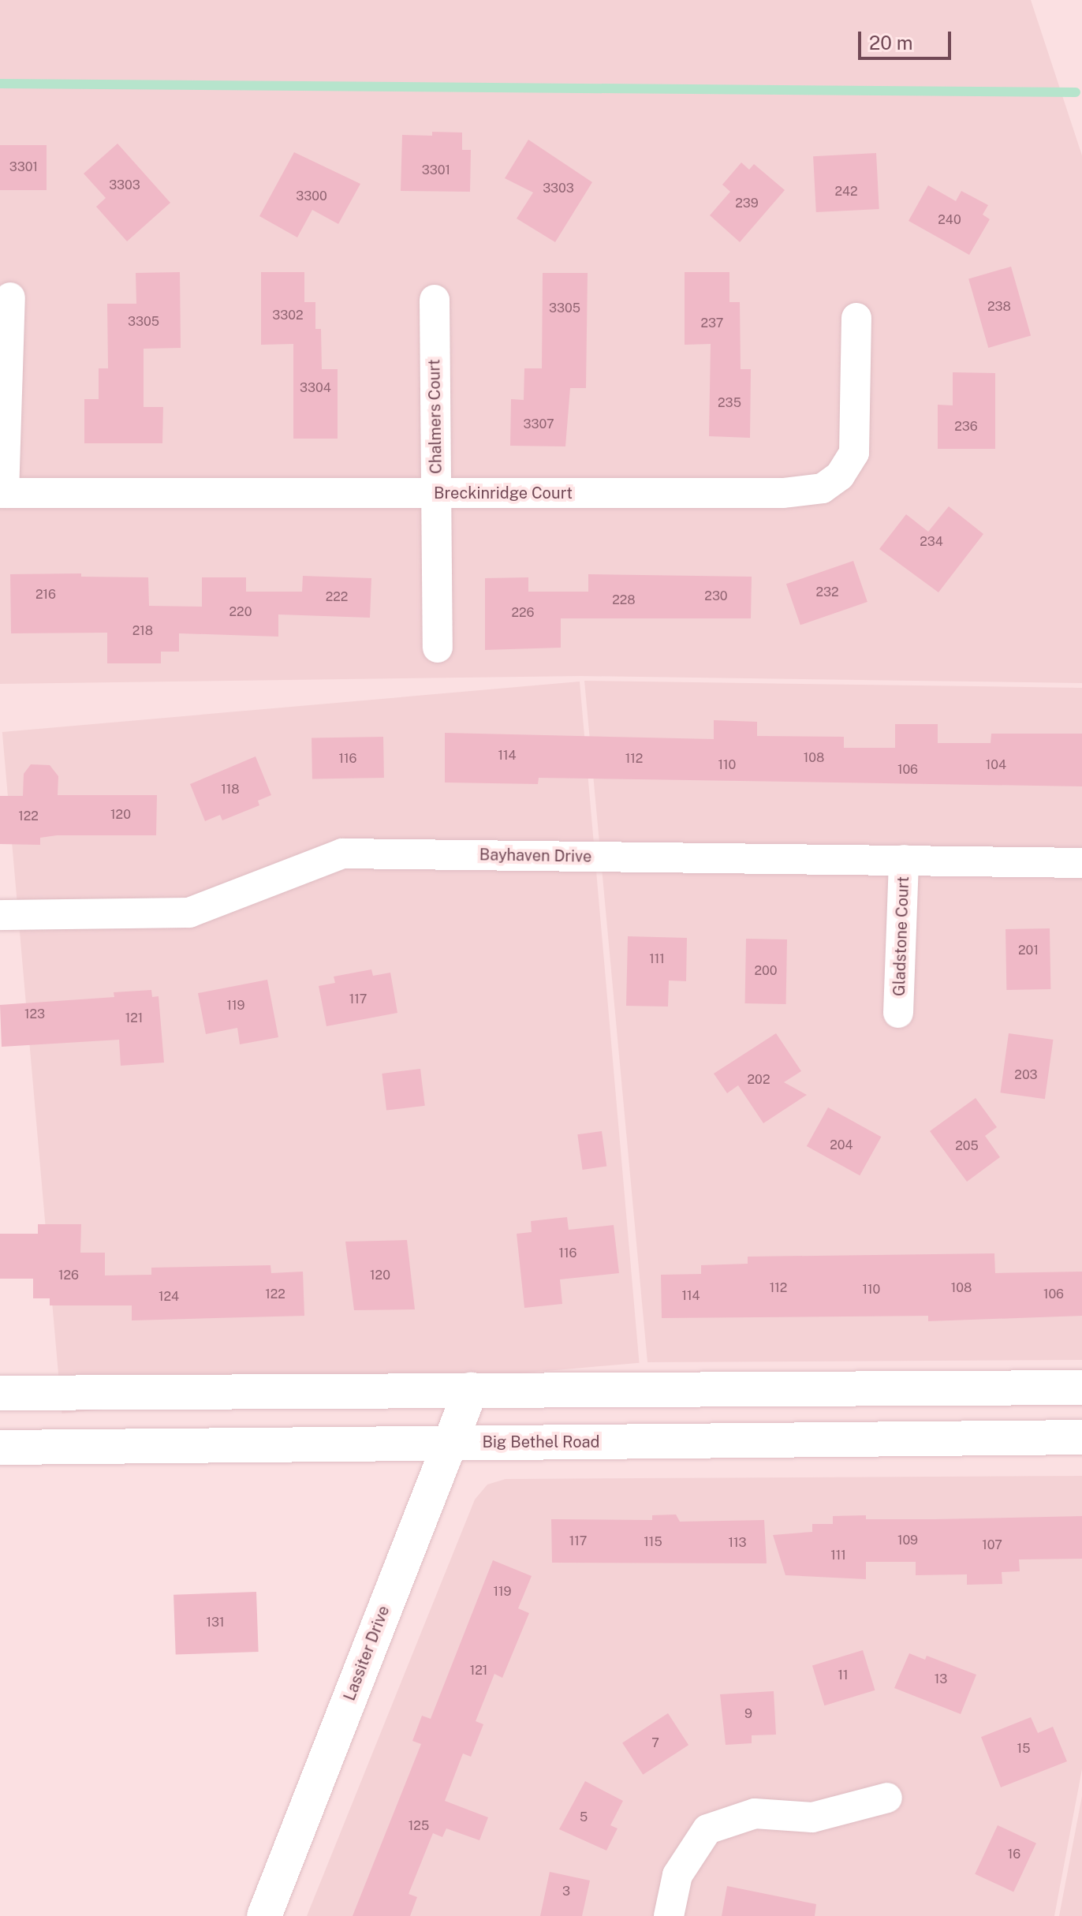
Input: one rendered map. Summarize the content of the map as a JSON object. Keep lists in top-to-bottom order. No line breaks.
{"streets":{"main road":["Big Bethel Road","Lassiter Drive"],"street":["Chalmers Court","Breckinridge Court","Bayhaven Drive","Gladstone Court"]},"crossings":[["Chalmers Court","Breckinridge Court"],["Bayhaven Drive","Gladstone Court"],["Big Bethel Road","Lassiter Drive"]],"house_numbers":["3301","3301","3303","3303","242","3300","239","240","238","3305","3302","3305","237","3304","235","3307","236","234","232","216","230","222","228","220","226","218","114","108","116","112","110","104","106","118","120","122","201","111","200","117","119","123","121","203","202","204","205","116","126","120","112","108","110","122","106","114","124","109","117","115","113","107","111","119","131","121","11","13","9","7","15","5","125","16","3"],"scale_bar":"20 m"}
